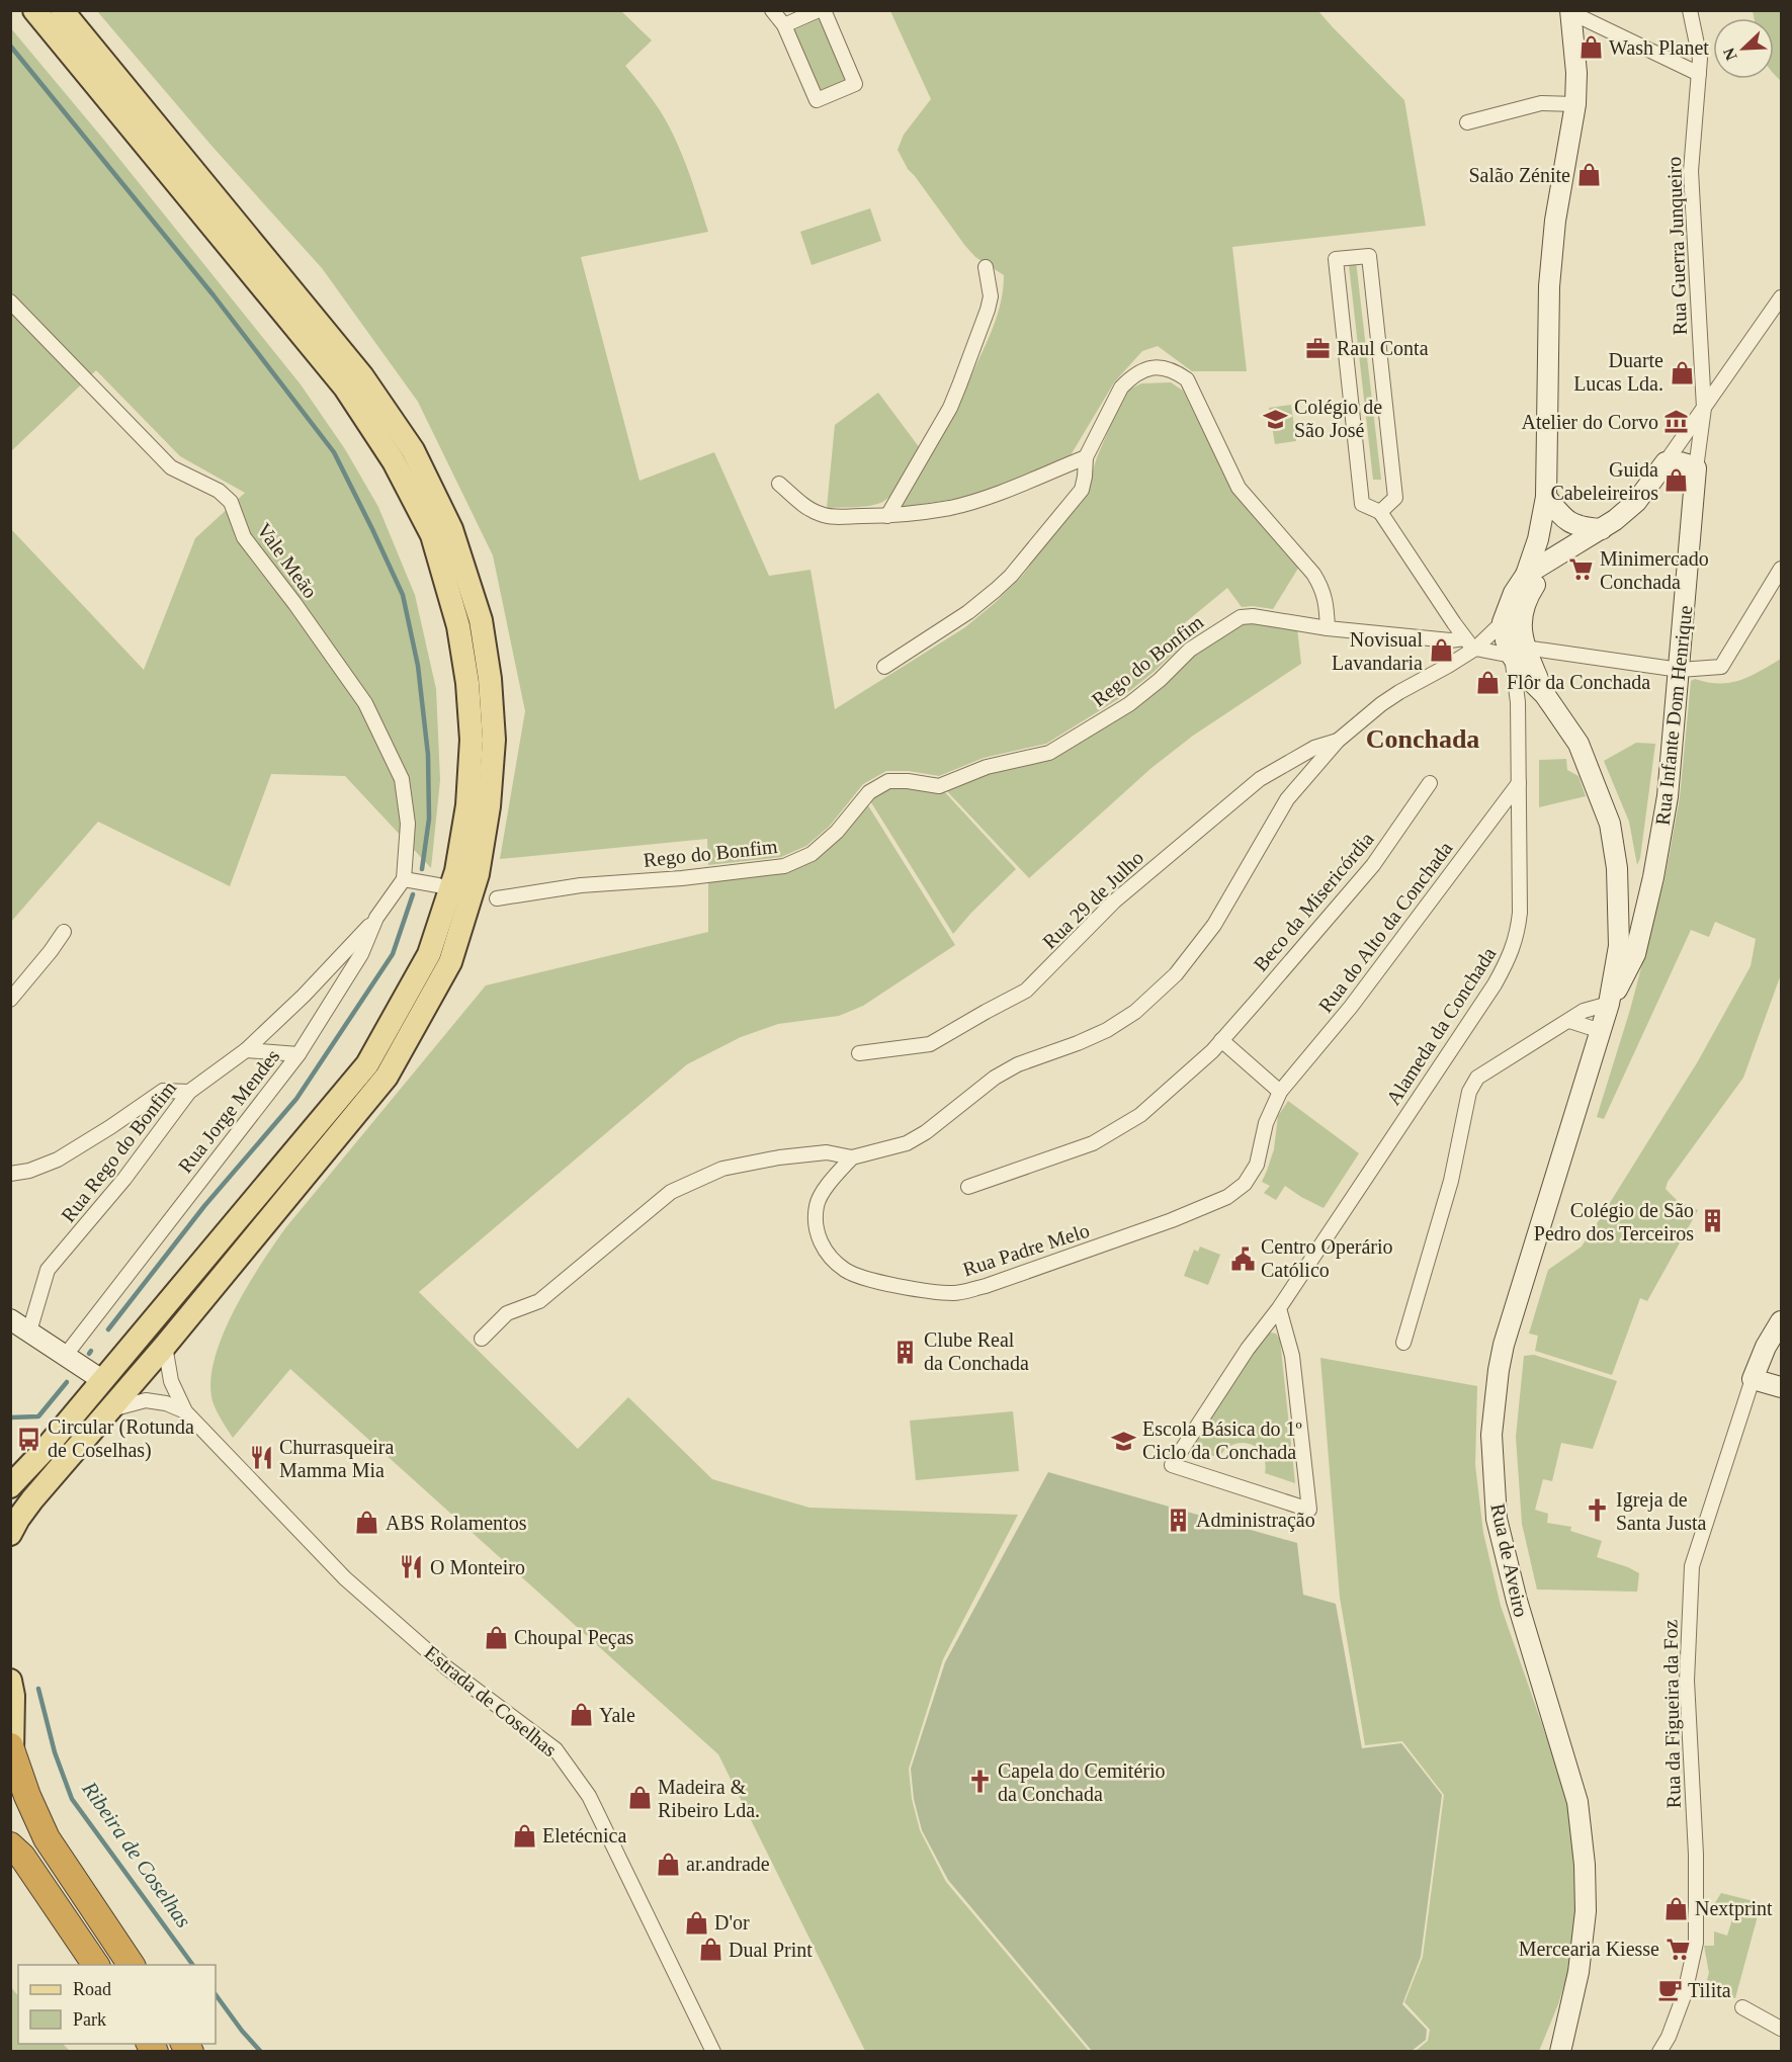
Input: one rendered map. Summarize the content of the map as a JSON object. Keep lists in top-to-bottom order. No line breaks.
{"streets":{"street":["Rua Guerra Junqueiro","Vale Meão","Rego do Bonfim","Rua Infante Dom Henrique","Rua 29 de Julho","Beco da Misericórdia","Rua do Alto da Conchada","Alameda da Conchada","Rua Jorge Mendes","Rua Rego do Bonfim","Rua Padre Melo","Rua de Aveiro","Estrada de Coselhas","Rua da Figueira da Foz"]},"crossings":[["Rua Guerra Junqueiro","Rua Infante Dom Henrique"],["Vale Meão","Rua Jorge Mendes"],["Rua Infante Dom Henrique","Rua de Aveiro"],["Rua do Alto da Conchada","Alameda da Conchada"],["Rua do Alto da Conchada","Rua Padre Melo"],["Alameda da Conchada","Rua de Aveiro"],["Rua Jorge Mendes","Rua Rego do Bonfim"]],"districts":["Conchada"],"water":["Ribeira de Coselhas"],"places":{"shop":["Wash Planet","Salão Zénite","Duarte Lucas Lda.","Guida Cabeleireiros","Novisual Lavandaria","Flôr da Conchada","ABS Rolamentos","Choupal Peças","Yale","Madeira & Ribeiro Lda.","Eletécnica","ar.andrade","Nextprint","D'or","Dual Print"],"office":["Raul Conta"],"school or university":["Colégio de São José","Escola Básica do 1º Ciclo da Conchada"],"museum":["Atelier do Corvo"],"supermarket":["Minimercado Conchada","Mercearia Kiesse"],"building":["Colégio de São Pedro dos Terceiros","Clube Real da Conchada","Administração"],"public building":["Centro Operário Católico"],"bus stop":["Circular (Rotunda de Coselhas)"],"restaurant":["Churrasqueira Mamma Mia","O Monteiro"],"church":["Igreja de Santa Justa","Capela do Cemitério da Conchada"],"cafe":["Tilita"]},"legend":["Road","Park"],"north":"bottom left"}
